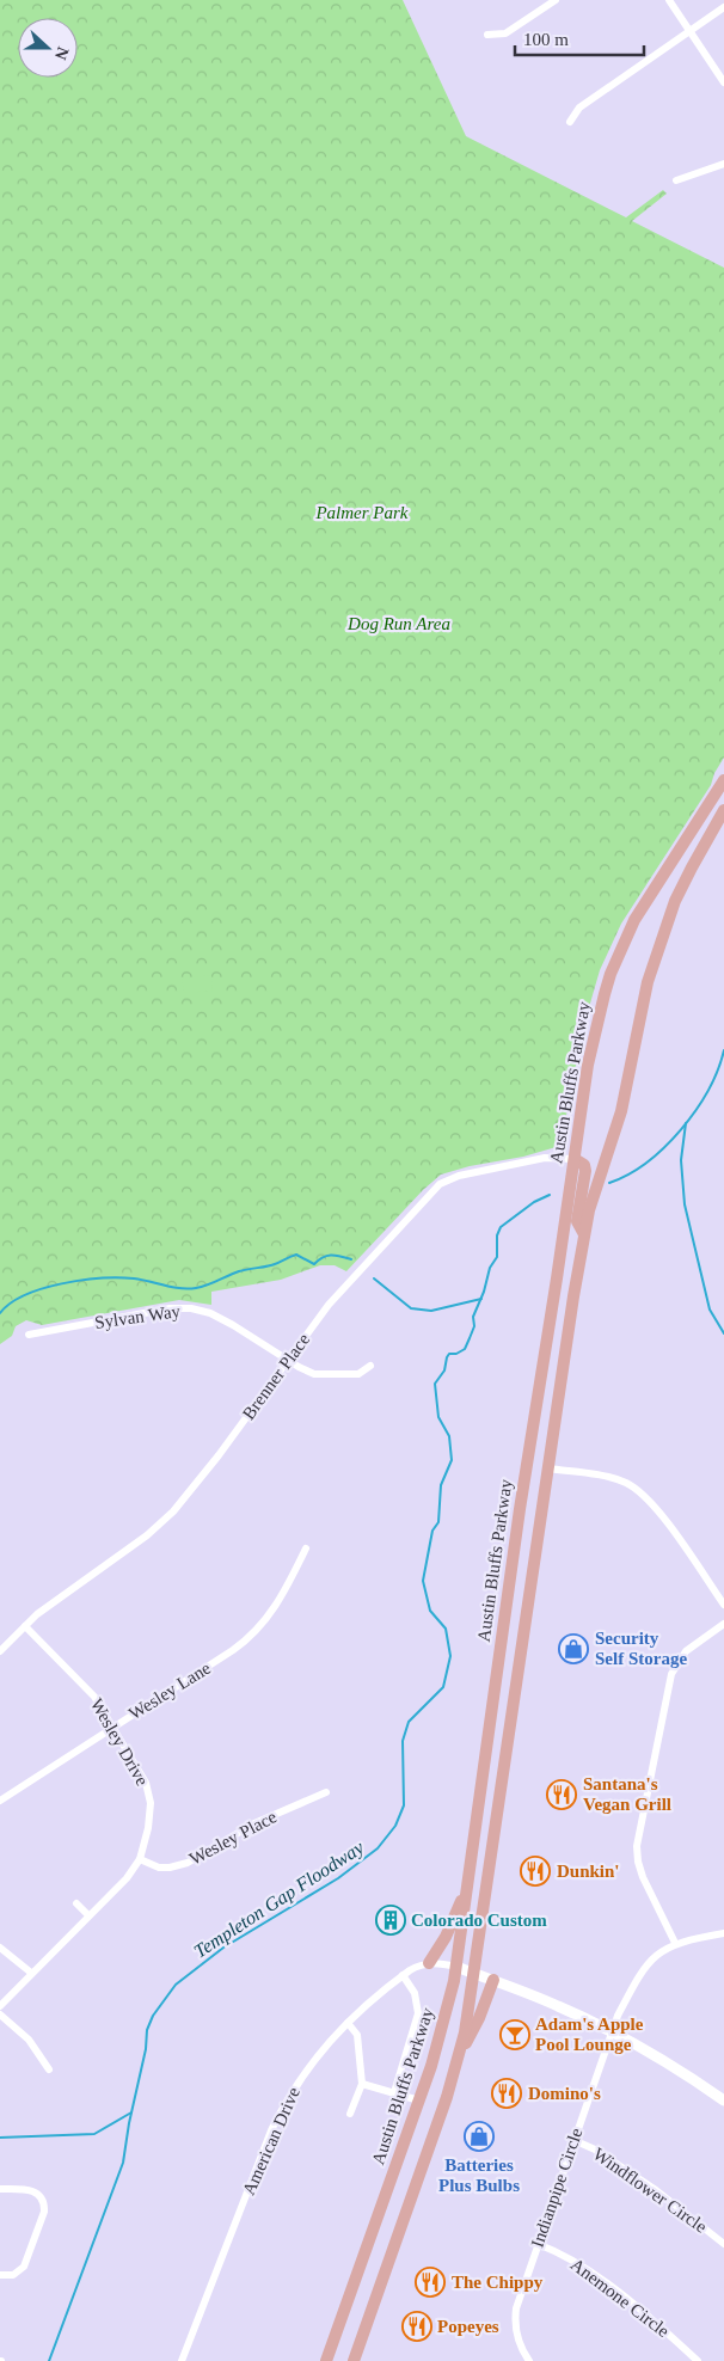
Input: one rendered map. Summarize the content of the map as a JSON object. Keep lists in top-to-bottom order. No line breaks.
{"streets":{"main road":["Austin Bluffs Parkway"],"street":["Sylvan Way","Brenner Place","Wesley Lane","Wesley Drive","Wesley Place","American Drive","Indianpipe Circle","Windflower Circle","Anemone Circle"]},"crossings":[["Austin Bluffs Parkway","Brenner Place"],["Sylvan Way","Brenner Place"],["Brenner Place","Wesley Drive"],["Wesley Lane","Wesley Drive"],["Wesley Drive","Wesley Place"],["Indianpipe Circle","Windflower Circle"],["Indianpipe Circle","Anemone Circle"]],"water":["Templeton Gap Floodway"],"parks":["Palmer Park","Dog Run Area"],"places":{"shop":["Security Self Storage","Batteries Plus Bulbs"],"restaurant":["Santana's Vegan Grill","Dunkin'","Domino's","The Chippy","Popeyes"],"building":["Colorado Custom"],"bar":["Adam's Apple Pool Lounge"]},"scale_bar":"100 m","north":"right"}
